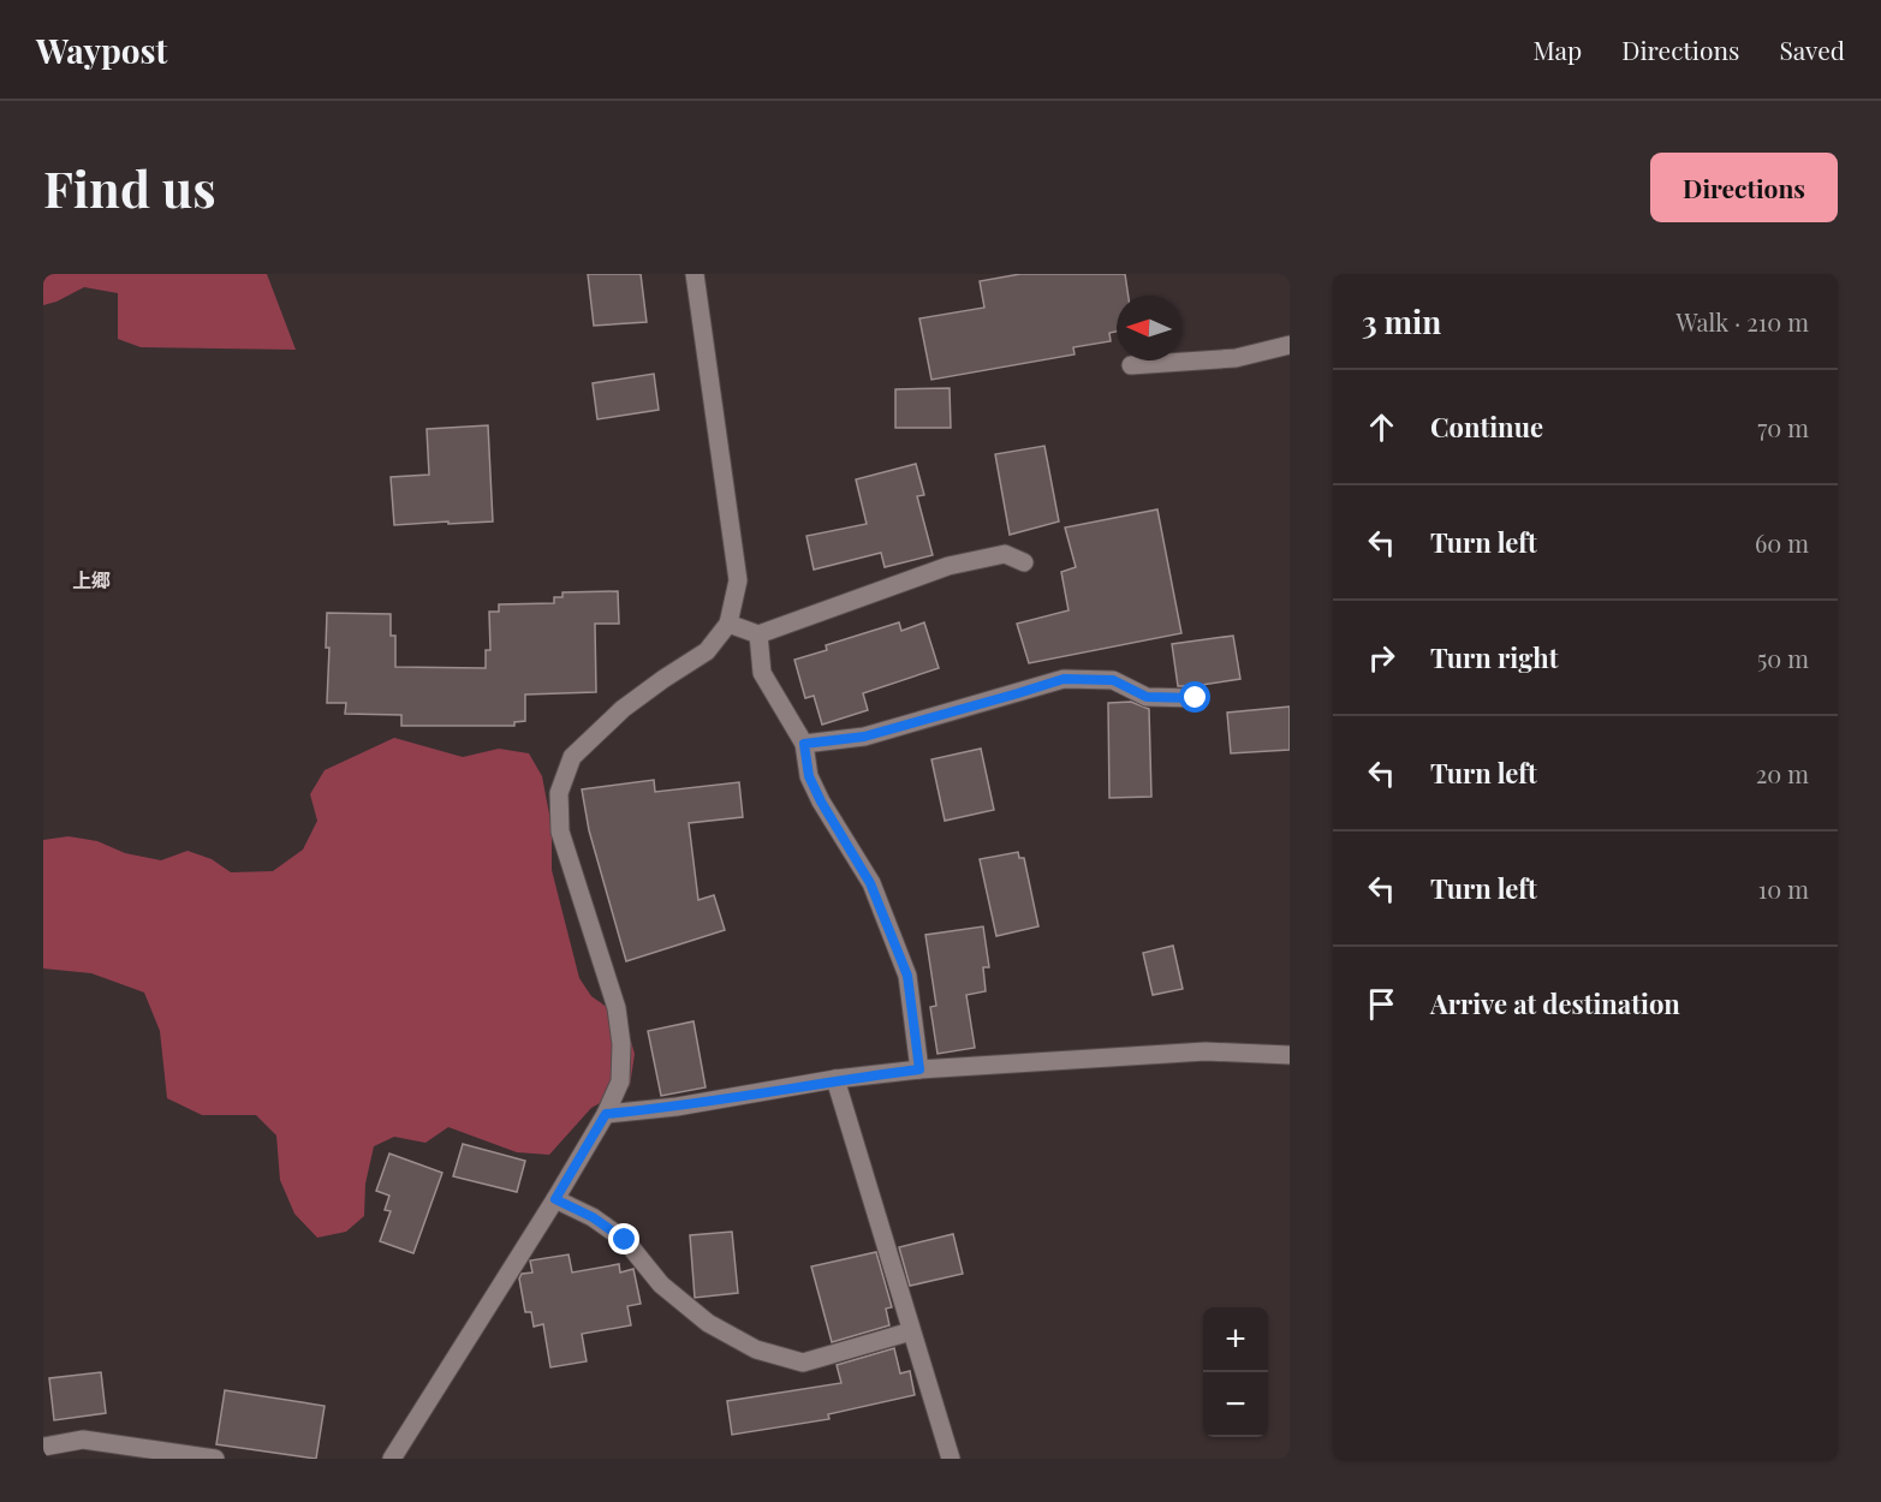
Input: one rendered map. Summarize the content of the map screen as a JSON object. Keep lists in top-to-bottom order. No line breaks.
{"districts":["上郷"],"north":"left","page":{"header":"Waypost","nav":["Map","Directions","Saved"],"buttons":"Directions","title":"Find us","heading":["3 min","Walk · 210 m"],"list":[["Continue","70 m"],["Turn left","60 m"],["Turn right","50 m"],["Turn left","20 m"],["Turn left","10 m"],"Arrive at destination"],"map_buttons":["+","−"]}}
